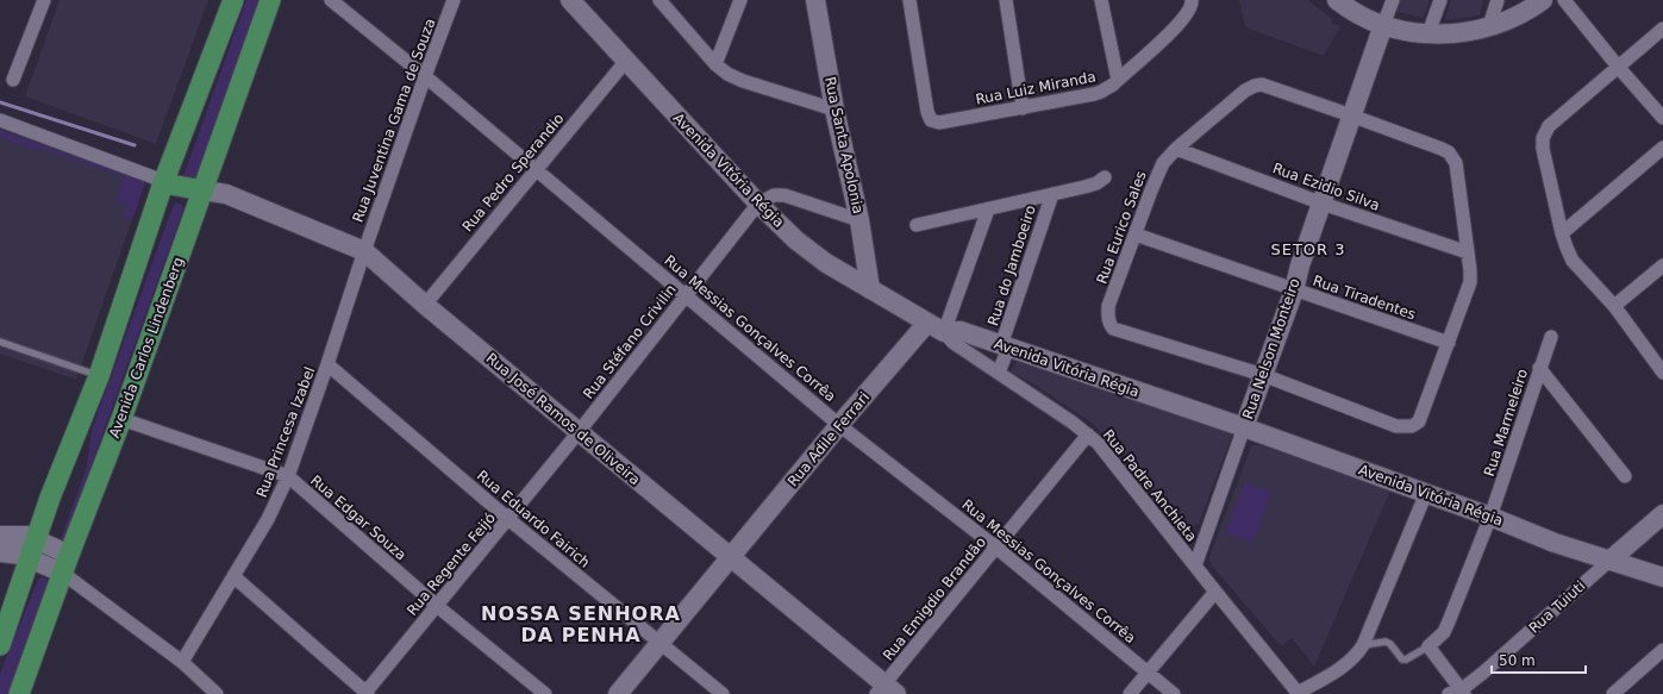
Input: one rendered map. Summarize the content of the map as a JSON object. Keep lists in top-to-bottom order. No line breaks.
{"streets":{"main road":["Avenida Carlos Lindenberg"],"street":["Rua Luiz Miranda","Rua Juventina Gama de Souza","Rua Santa Apolonia","Avenida Vitória Régia","Rua Pedro Sperandio","Rua Ezidio Silva","Rua Eurico Sales","Rua do Jamboeiro","Rua Tiradentes","Rua Messias Gonçalves Corrêa","Rua Stéfano Crivilin","Rua Nelson Monteiro","Rua José Ramos de Oliveira","Rua Marmeleiro","Rua Princesa Izabel","Rua Adile Ferrari","Rua Padre Anchieta","Rua Edgar Souza","Rua Eduardo Fairich","Rua Regente Feijó","Rua Emigdio Brandão","Rua Tuiuti"]},"crossings":[["Rua Juventina Gama de Souza","Rua Messias Gonçalves Corrêa"],["Rua Juventina Gama de Souza","Rua José Ramos de Oliveira"],["Rua Juventina Gama de Souza","Rua Princesa Izabel"],["Rua Santa Apolonia","Avenida Vitória Régia"],["Avenida Vitória Régia","Rua Pedro Sperandio"],["Avenida Vitória Régia","Rua do Jamboeiro"],["Avenida Vitória Régia","Rua Stéfano Crivilin"],["Avenida Vitória Régia","Rua Nelson Monteiro"],["Avenida Vitória Régia","Rua Marmeleiro"],["Avenida Vitória Régia","Rua Adile Ferrari"],["Avenida Vitória Régia","Rua Padre Anchieta"],["Avenida Vitória Régia","Rua Tuiuti"],["Rua Pedro Sperandio","Rua Messias Gonçalves Corrêa"],["Rua Pedro Sperandio","Rua José Ramos de Oliveira"],["Rua Ezidio Silva","Rua Eurico Sales"],["Rua Ezidio Silva","Rua Nelson Monteiro"],["Rua Eurico Sales","Rua Tiradentes"],["Rua Eurico Sales","Rua Nelson Monteiro"],["Rua do Jamboeiro","Rua Padre Anchieta"],["Rua Tiradentes","Rua Nelson Monteiro"],["Rua Messias Gonçalves Corrêa","Rua Stéfano Crivilin"],["Rua Messias Gonçalves Corrêa","Rua Adile Ferrari"],["Rua Messias Gonçalves Corrêa","Rua Emigdio Brandão"],["Rua Stéfano Crivilin","Rua José Ramos de Oliveira"],["Rua Stéfano Crivilin","Rua Regente Feijó"],["Avenida Carlos Lindenberg","Rua José Ramos de Oliveira"],["Avenida Carlos Lindenberg","Rua Edgar Souza"],["Rua Nelson Monteiro","Rua Padre Anchieta"],["Rua José Ramos de Oliveira","Rua Princesa Izabel"],["Rua José Ramos de Oliveira","Rua Adile Ferrari"],["Rua José Ramos de Oliveira","Rua Regente Feijó"],["Rua José Ramos de Oliveira","Rua Emigdio Brandão"],["Rua Princesa Izabel","Rua Edgar Souza"],["Rua Princesa Izabel","Rua Eduardo Fairich"],["Rua Adile Ferrari","Rua Eduardo Fairich"],["Rua Padre Anchieta","Rua Emigdio Brandão"],["Rua Edgar Souza","Rua Regente Feijó"],["Rua Eduardo Fairich","Rua Regente Feijó"]],"districts":["SETOR 3","NOSSA SENHORA DA PENHA"],"scale_bar":"50 m"}
